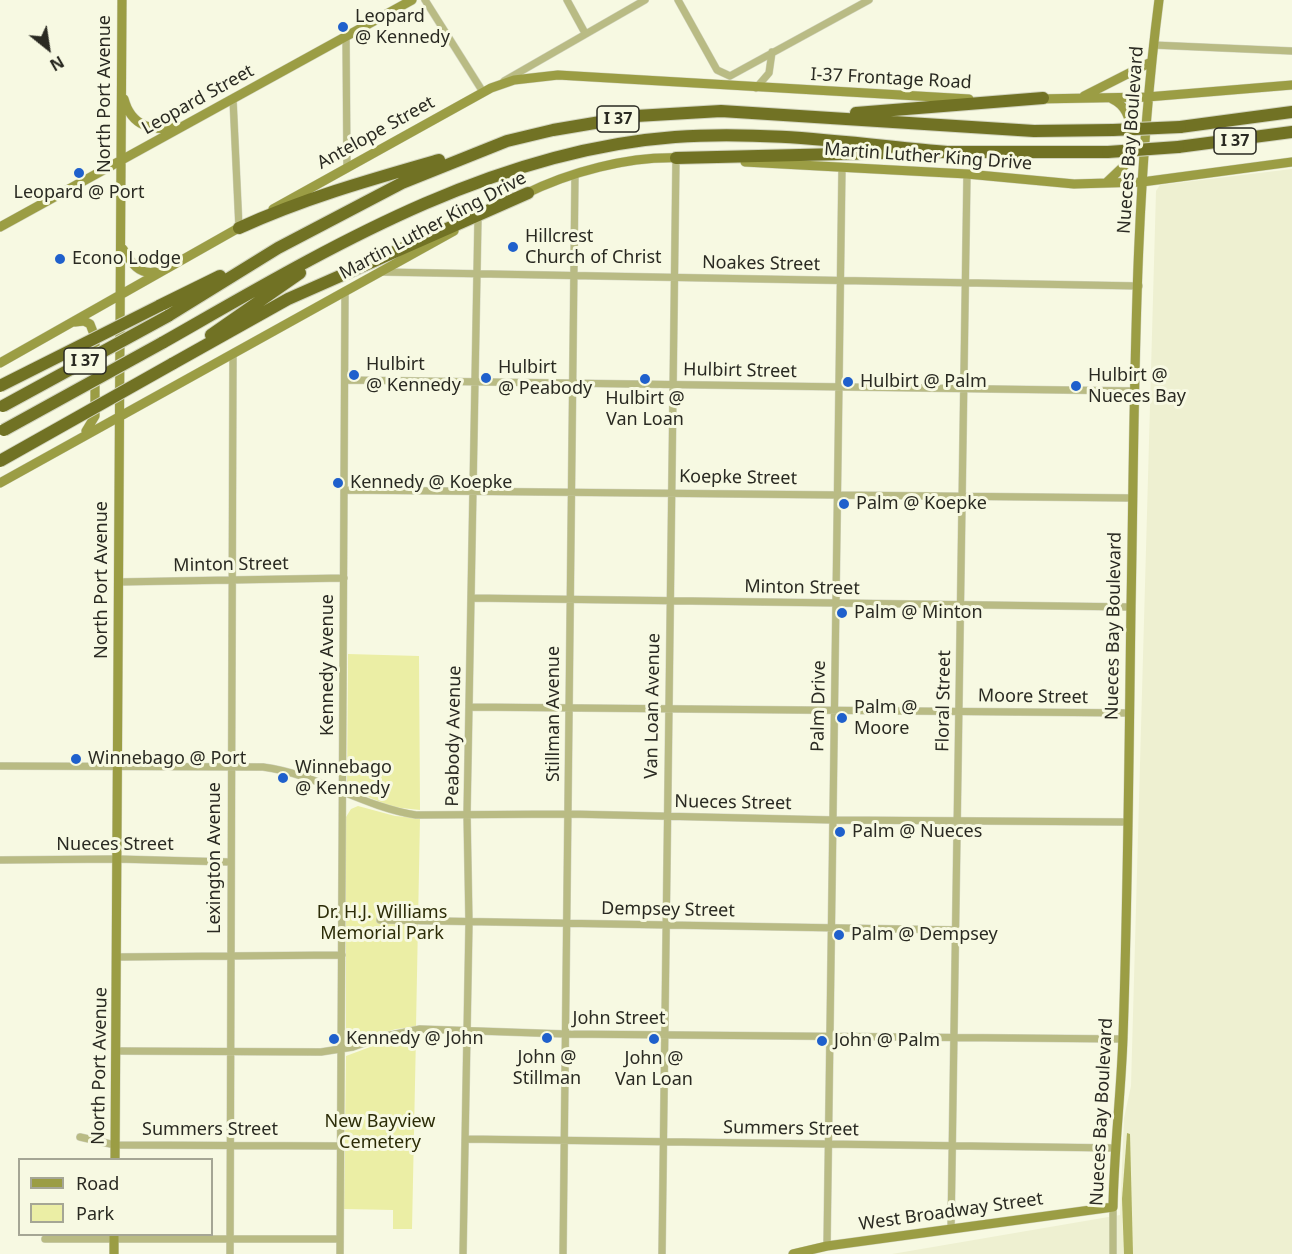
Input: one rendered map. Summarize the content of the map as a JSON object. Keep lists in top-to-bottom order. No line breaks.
{"streets":{"highway":["I 37"],"main road":["I-37 Frontage Road","North Port Avenue","Leopard Street","Antelope Street","Nueces Bay Boulevard","Martin Luther King Drive","West Broadway Street"],"street":["Noakes Street","Hulbirt Street","Koepke Street","Minton Street","Kennedy Avenue","Moore Street","Floral Street","Van Loan Avenue","Palm Drive","Stillman Avenue","Peabody Avenue","Nueces Street","Lexington Avenue","Dempsey Street","John Street","Summers Street"]},"crossings":[["I-37 Frontage Road","Antelope Street"],["I-37 Frontage Road","Nueces Bay Boulevard"],["North Port Avenue","Leopard Street"],["North Port Avenue","Antelope Street"],["North Port Avenue","Martin Luther King Drive"],["North Port Avenue","Minton Street"],["North Port Avenue","Nueces Street"],["North Port Avenue","John Street"],["North Port Avenue","Summers Street"],["Nueces Bay Boulevard","Martin Luther King Drive"],["Nueces Bay Boulevard","Noakes Street"],["Nueces Bay Boulevard","Hulbirt Street"],["Nueces Bay Boulevard","Koepke Street"],["Nueces Bay Boulevard","Minton Street"],["Nueces Bay Boulevard","Moore Street"],["Nueces Bay Boulevard","Nueces Street"],["Nueces Bay Boulevard","John Street"],["Nueces Bay Boulevard","Summers Street"],["Nueces Bay Boulevard","West Broadway Street"],["Martin Luther King Drive","Noakes Street"],["Martin Luther King Drive","Kennedy Avenue"],["Martin Luther King Drive","Floral Street"],["Martin Luther King Drive","Van Loan Avenue"],["Martin Luther King Drive","Palm Drive"],["Martin Luther King Drive","Stillman Avenue"],["Martin Luther King Drive","Peabody Avenue"],["Martin Luther King Drive","Lexington Avenue"],["Noakes Street","Floral Street"],["Noakes Street","Van Loan Avenue"],["Noakes Street","Palm Drive"],["Noakes Street","Stillman Avenue"],["Noakes Street","Peabody Avenue"],["Hulbirt Street","Kennedy Avenue"],["Hulbirt Street","Floral Street"],["Hulbirt Street","Van Loan Avenue"],["Hulbirt Street","Palm Drive"],["Hulbirt Street","Stillman Avenue"],["Hulbirt Street","Peabody Avenue"],["Koepke Street","Kennedy Avenue"],["Koepke Street","Floral Street"],["Koepke Street","Van Loan Avenue"],["Koepke Street","Palm Drive"],["Koepke Street","Stillman Avenue"],["Koepke Street","Peabody Avenue"],["Minton Street","Kennedy Avenue"],["Minton Street","Floral Street"],["Minton Street","Van Loan Avenue"],["Minton Street","Palm Drive"],["Minton Street","Stillman Avenue"],["Minton Street","Peabody Avenue"],["Minton Street","Lexington Avenue"],["Kennedy Avenue","Nueces Street"],["Kennedy Avenue","John Street"],["Kennedy Avenue","Summers Street"],["Moore Street","Floral Street"],["Moore Street","Van Loan Avenue"],["Moore Street","Palm Drive"],["Moore Street","Stillman Avenue"],["Moore Street","Peabody Avenue"],["Floral Street","Nueces Street"],["Floral Street","Dempsey Street"],["Floral Street","John Street"],["Floral Street","Summers Street"],["Floral Street","West Broadway Street"],["Van Loan Avenue","Nueces Street"],["Van Loan Avenue","Dempsey Street"],["Van Loan Avenue","John Street"],["Van Loan Avenue","Summers Street"],["Palm Drive","Nueces Street"],["Palm Drive","Dempsey Street"],["Palm Drive","John Street"],["Palm Drive","Summers Street"],["Palm Drive","West Broadway Street"],["Stillman Avenue","Nueces Street"],["Stillman Avenue","Dempsey Street"],["Stillman Avenue","John Street"],["Stillman Avenue","Summers Street"],["Peabody Avenue","Nueces Street"],["Peabody Avenue","Dempsey Street"],["Peabody Avenue","John Street"],["Peabody Avenue","Summers Street"],["Nueces Street","Lexington Avenue"],["Lexington Avenue","John Street"],["Lexington Avenue","Summers Street"]],"parks":["Dr. H.J. Williams Memorial Park","New Bayview Cemetery"],"places":["Leopard @ Kennedy","Leopard @ Port","Hillcrest Church of Christ","Econo Lodge","Hulbirt @ Kennedy","Hulbirt @ Peabody","Hulbirt @ Van Loan","Hulbirt @ Palm","Hulbirt @ Nueces Bay","Kennedy @ Koepke","Palm @ Koepke","Palm @ Minton","Palm @ Moore","Winnebago @ Port","Winnebago @ Kennedy","Palm @ Nueces","Palm @ Dempsey","John @ Stillman","Kennedy @ John","John @ Van Loan","John @ Palm"],"legend":["Road","Park"],"north":"bottom right"}
